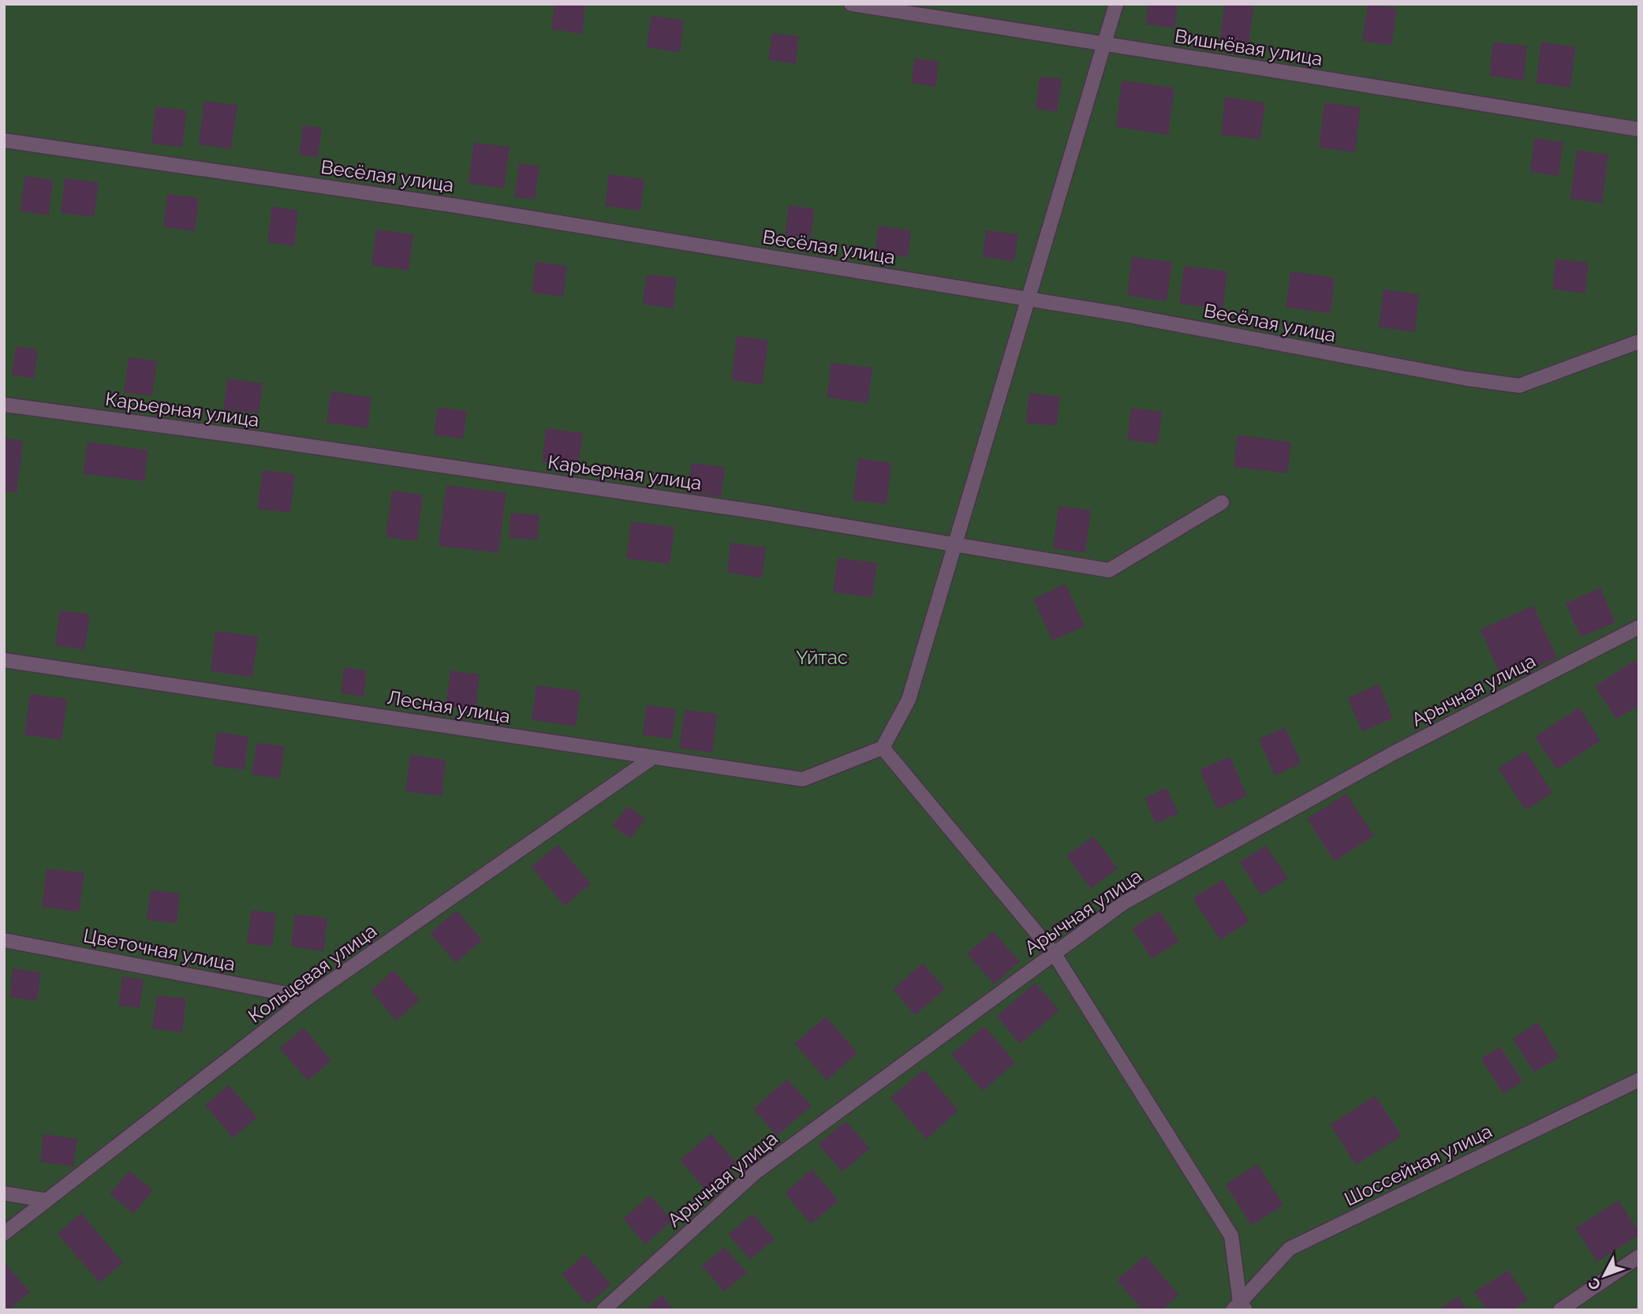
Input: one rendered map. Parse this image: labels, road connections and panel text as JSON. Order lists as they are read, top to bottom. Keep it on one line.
{"streets":{"street":["Вишнёвая улица","Весёлая улица","Карьерная улица","Арычная улица","Лесная улица","Цветочная улица","Кольцевая улица","Шоссейная улица"]},"crossings":[["Лесная улица","Кольцевая улица"],["Цветочная улица","Кольцевая улица"]],"parks":["Үйтас"],"north":"bottom left"}
